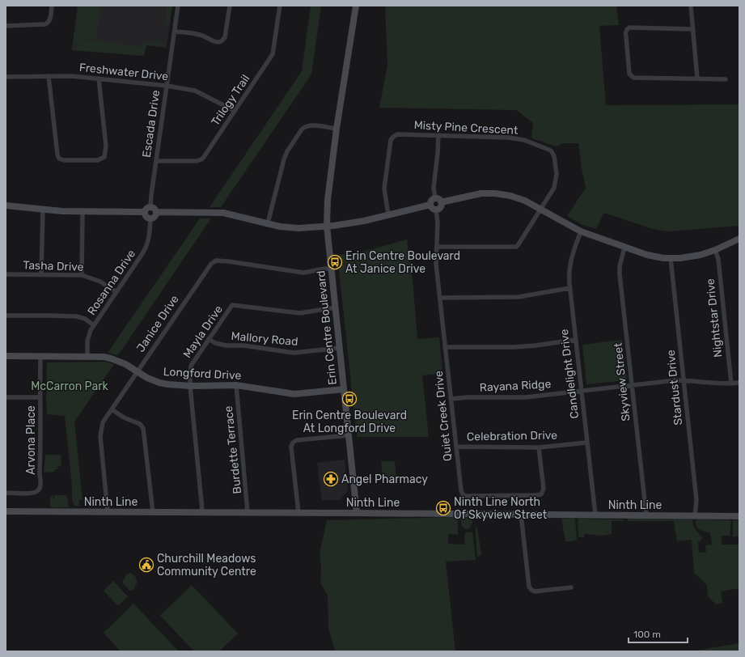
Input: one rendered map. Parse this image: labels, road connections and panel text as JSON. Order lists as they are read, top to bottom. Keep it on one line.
{"streets":{"street":["Freshwater Drive","Trilogy Trail","Escada Drive","Misty Pine Crescent","Tasha Drive","Rosanna Drive","Nightstar Drive","Janice Drive","Erin Centre Boulevard","Mayla Drive","Mallory Road","Longford Drive","Candlelight Drive","Skyview Street","Rayana Ridge","Stardust Drive","Quiet Creek Drive","Celebration Drive","Arvona Place","Burdette Terrace","Ninth Line"]},"crossings":[["Freshwater Drive","Trilogy Trail"],["Freshwater Drive","Escada Drive"],["Trilogy Trail","Escada Drive"],["Escada Drive","Rosanna Drive"],["Tasha Drive","Rosanna Drive"],["Rosanna Drive","Longford Drive"],["Nightstar Drive","Rayana Ridge"],["Janice Drive","Erin Centre Boulevard"],["Janice Drive","Longford Drive"],["Janice Drive","Ninth Line"],["Erin Centre Boulevard","Mayla Drive"],["Erin Centre Boulevard","Mallory Road"],["Erin Centre Boulevard","Longford Drive"],["Erin Centre Boulevard","Ninth Line"],["Mayla Drive","Mallory Road"],["Mayla Drive","Longford Drive"],["Mayla Drive","Ninth Line"],["Longford Drive","Arvona Place"],["Longford Drive","Burdette Terrace"],["Candlelight Drive","Rayana Ridge"],["Candlelight Drive","Celebration Drive"],["Candlelight Drive","Ninth Line"],["Skyview Street","Rayana Ridge"],["Skyview Street","Ninth Line"],["Rayana Ridge","Stardust Drive"],["Rayana Ridge","Quiet Creek Drive"],["Stardust Drive","Ninth Line"],["Quiet Creek Drive","Celebration Drive"],["Burdette Terrace","Ninth Line"]],"parks":["McCarron Park"],"places":{"bus stop":["Erin Centre Boulevard At Janice Drive","Erin Centre Boulevard At Longford Drive","Ninth Line North Of Skyview Street"],"pharmacy":["Angel Pharmacy"],"public building":["Churchill Meadows Community Centre"]},"scale_bar":"100 m"}
